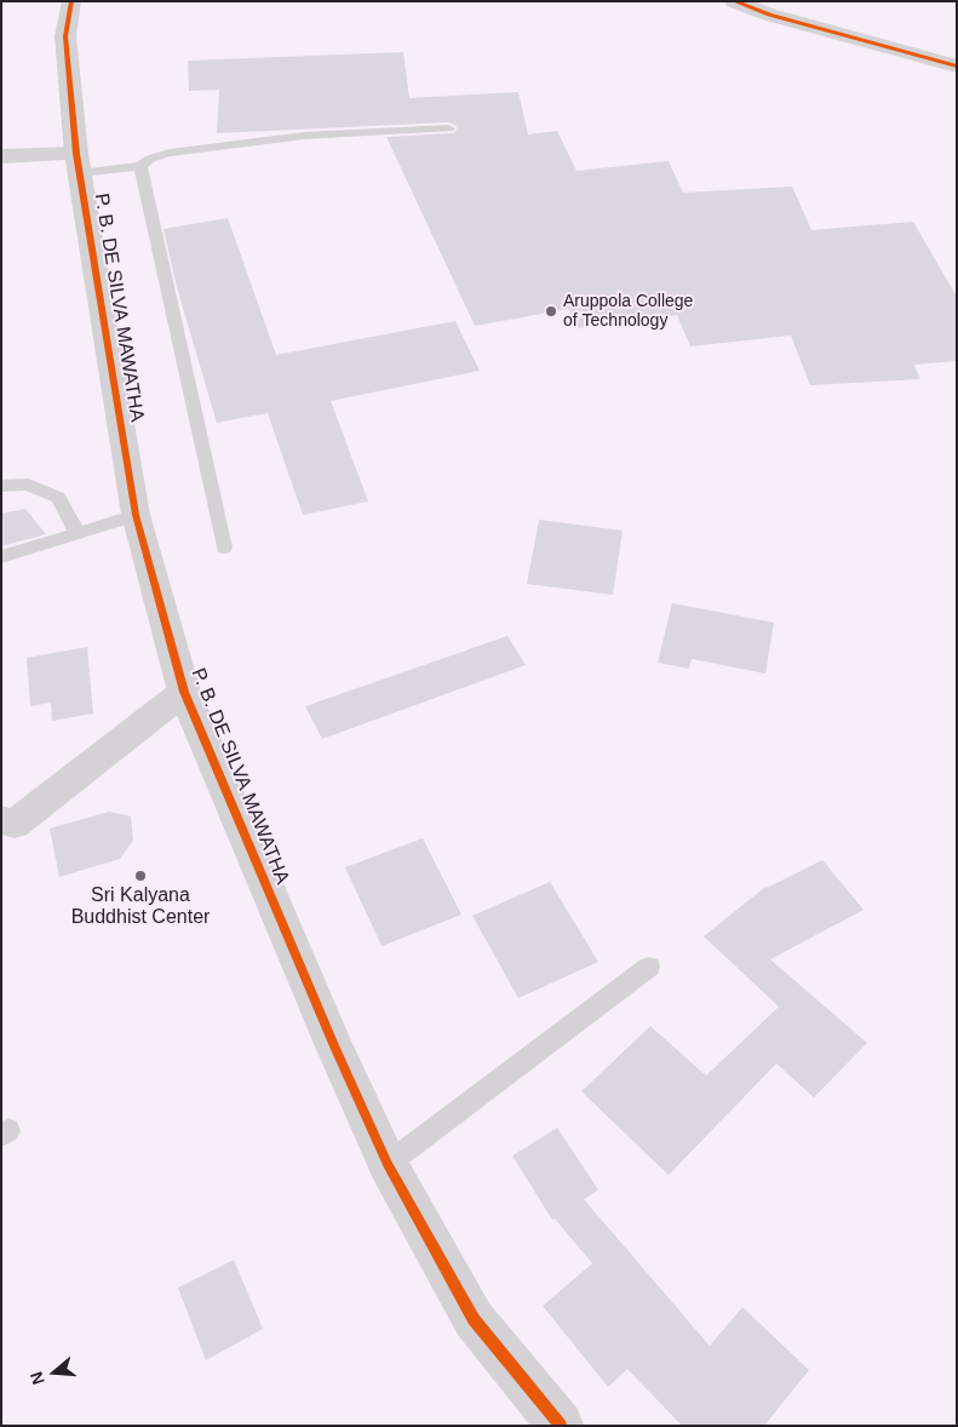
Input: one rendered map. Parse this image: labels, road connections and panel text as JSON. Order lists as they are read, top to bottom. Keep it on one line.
{"streets":{"street":["P. B. DE SILVA MAWATHA"]},"places":["Aruppola College of Technology","Sri Kalyana Buddhist Center"],"north":"left"}
